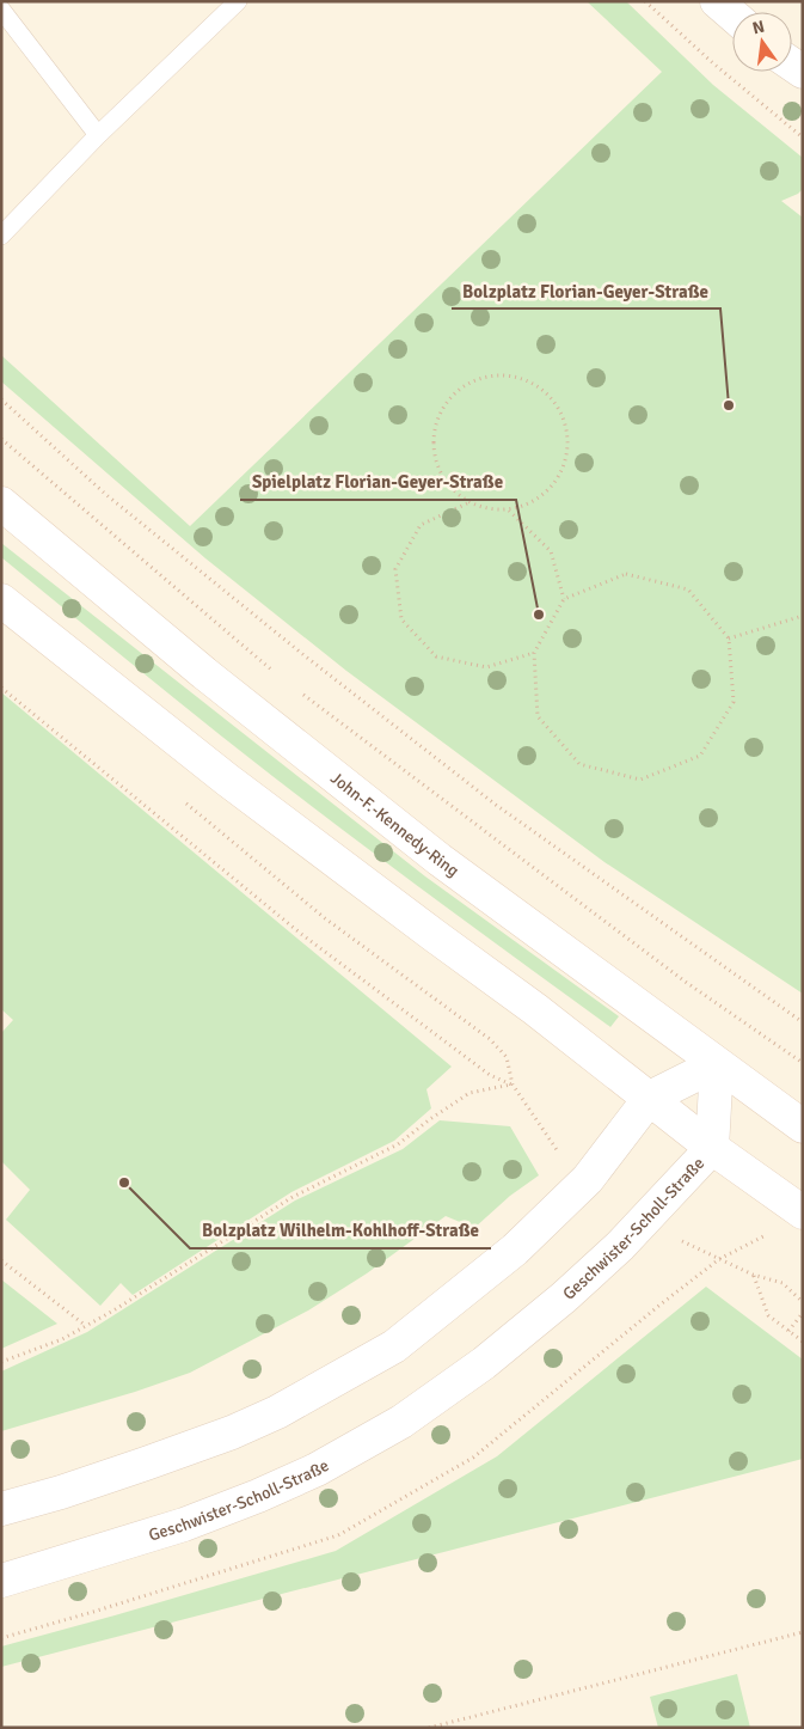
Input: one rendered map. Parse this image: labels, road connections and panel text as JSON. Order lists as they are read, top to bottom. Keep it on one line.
{"streets":{"main road":["John-F.-Kennedy-Ring","Geschwister-Scholl-Straße"]},"crossings":[["John-F.-Kennedy-Ring","Geschwister-Scholl-Straße"]],"places":["Bolzplatz Florian-Geyer-Straße","Spielplatz Florian-Geyer-Straße","Bolzplatz Wilhelm-Kohlhoff-Straße"],"north":"top"}
